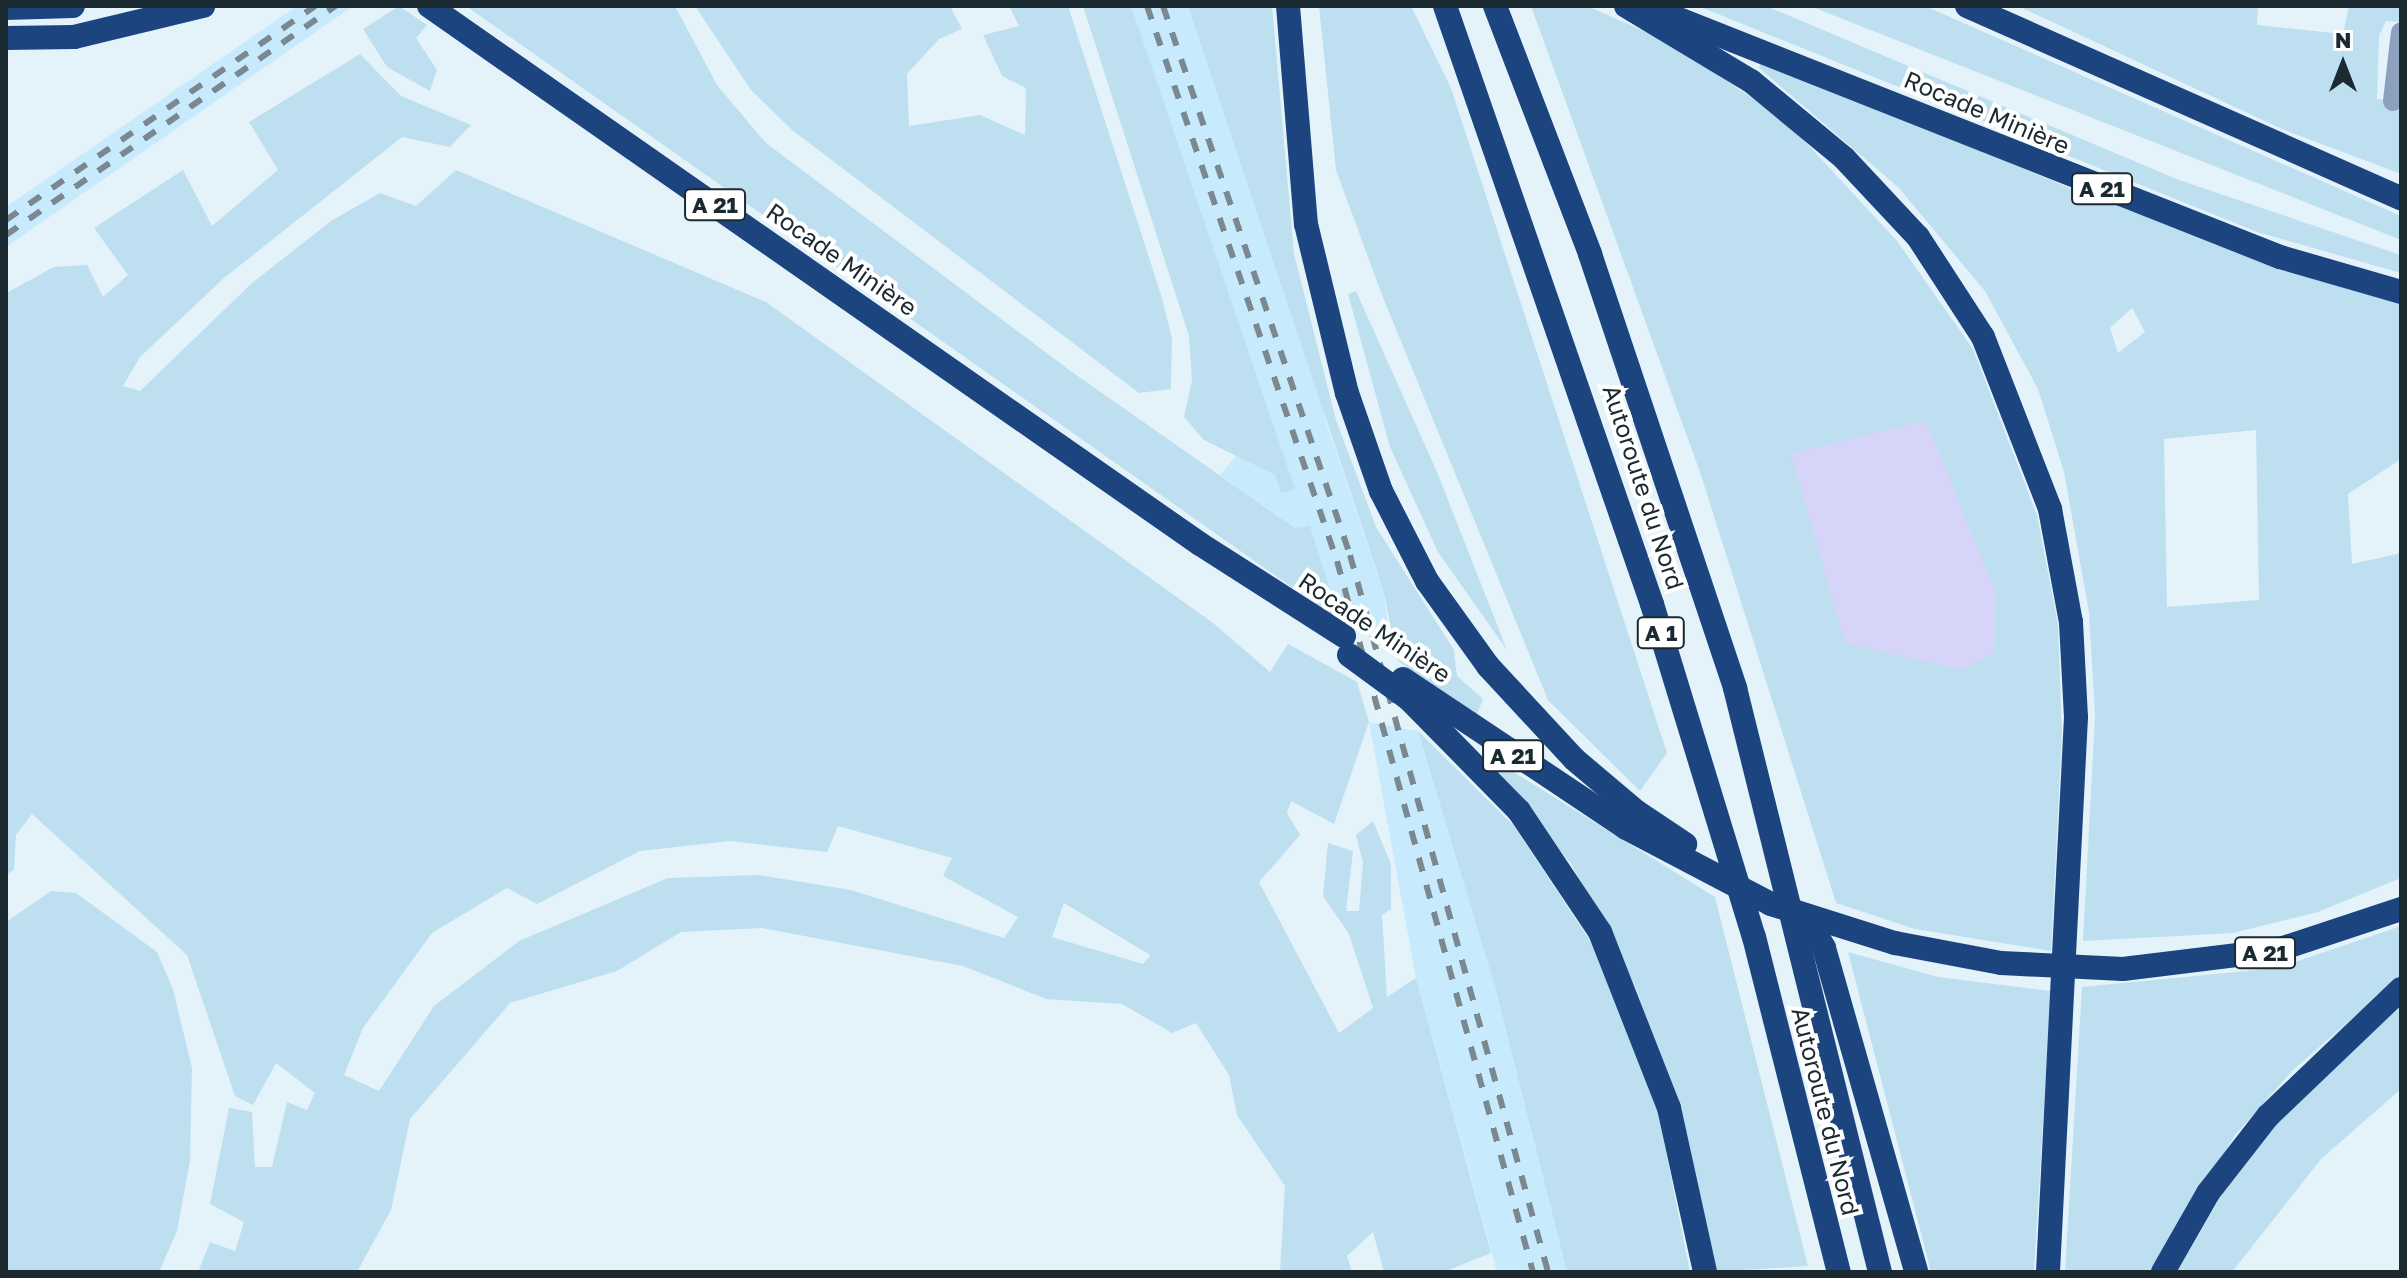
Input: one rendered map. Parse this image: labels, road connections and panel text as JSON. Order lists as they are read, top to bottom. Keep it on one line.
{"streets":{"highway":["Rocade Minière","A 21","Autoroute du Nord","A 1"]},"north":"top"}
